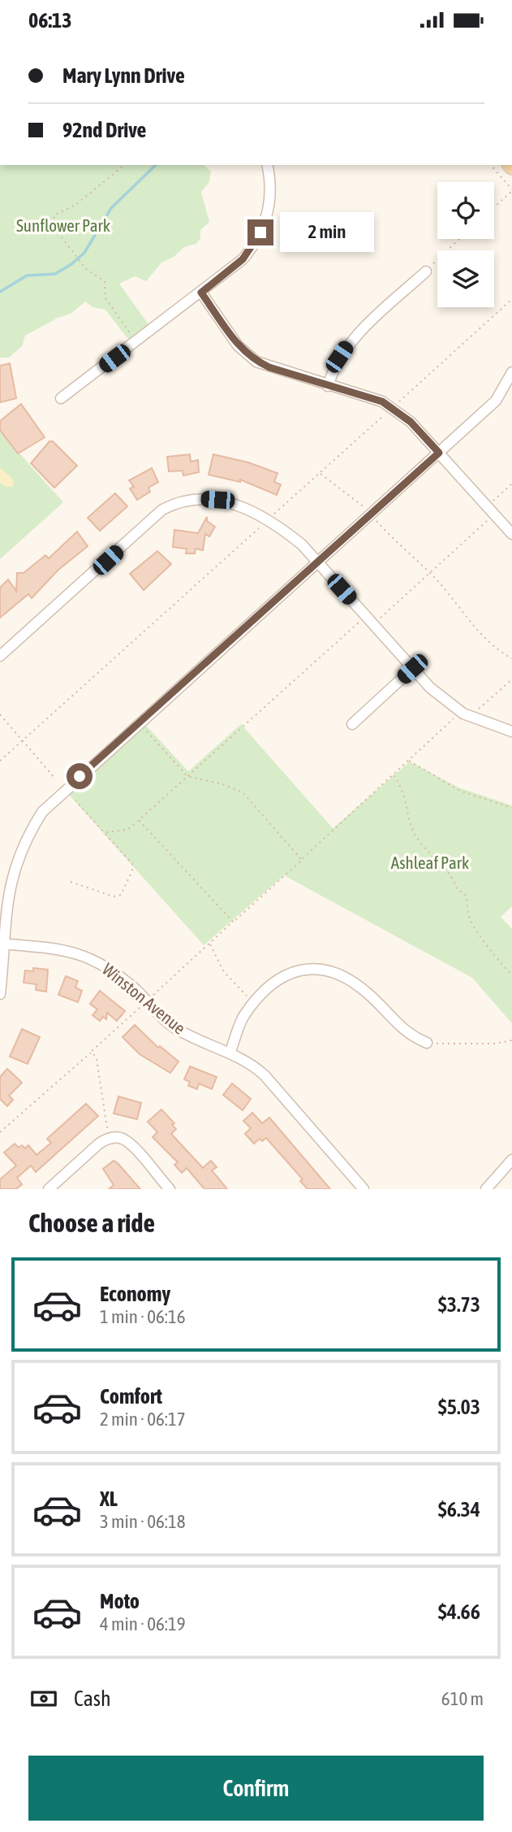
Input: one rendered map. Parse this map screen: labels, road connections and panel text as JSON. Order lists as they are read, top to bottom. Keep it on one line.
{"streets":{"street":["Winston Avenue"]},"parks":["Sunflower Park","Ashleaf Park"],"page":{"status":"06:13","banner":["Mary Lynn Drive","92nd Drive"],"bubble":"2 min","heading":"Choose a ride","list":[{"name":"Economy","note":"1 min · 06:16","value":"$3.73"},{"name":"Comfort","note":"2 min · 06:17","value":"$5.03"},{"name":"XL","note":"3 min · 06:18","value":"$6.34"},{"name":"Moto","note":"4 min · 06:19","value":"$4.66"}],"pay":["Cash","610 m"],"buttons":"Confirm"}}
